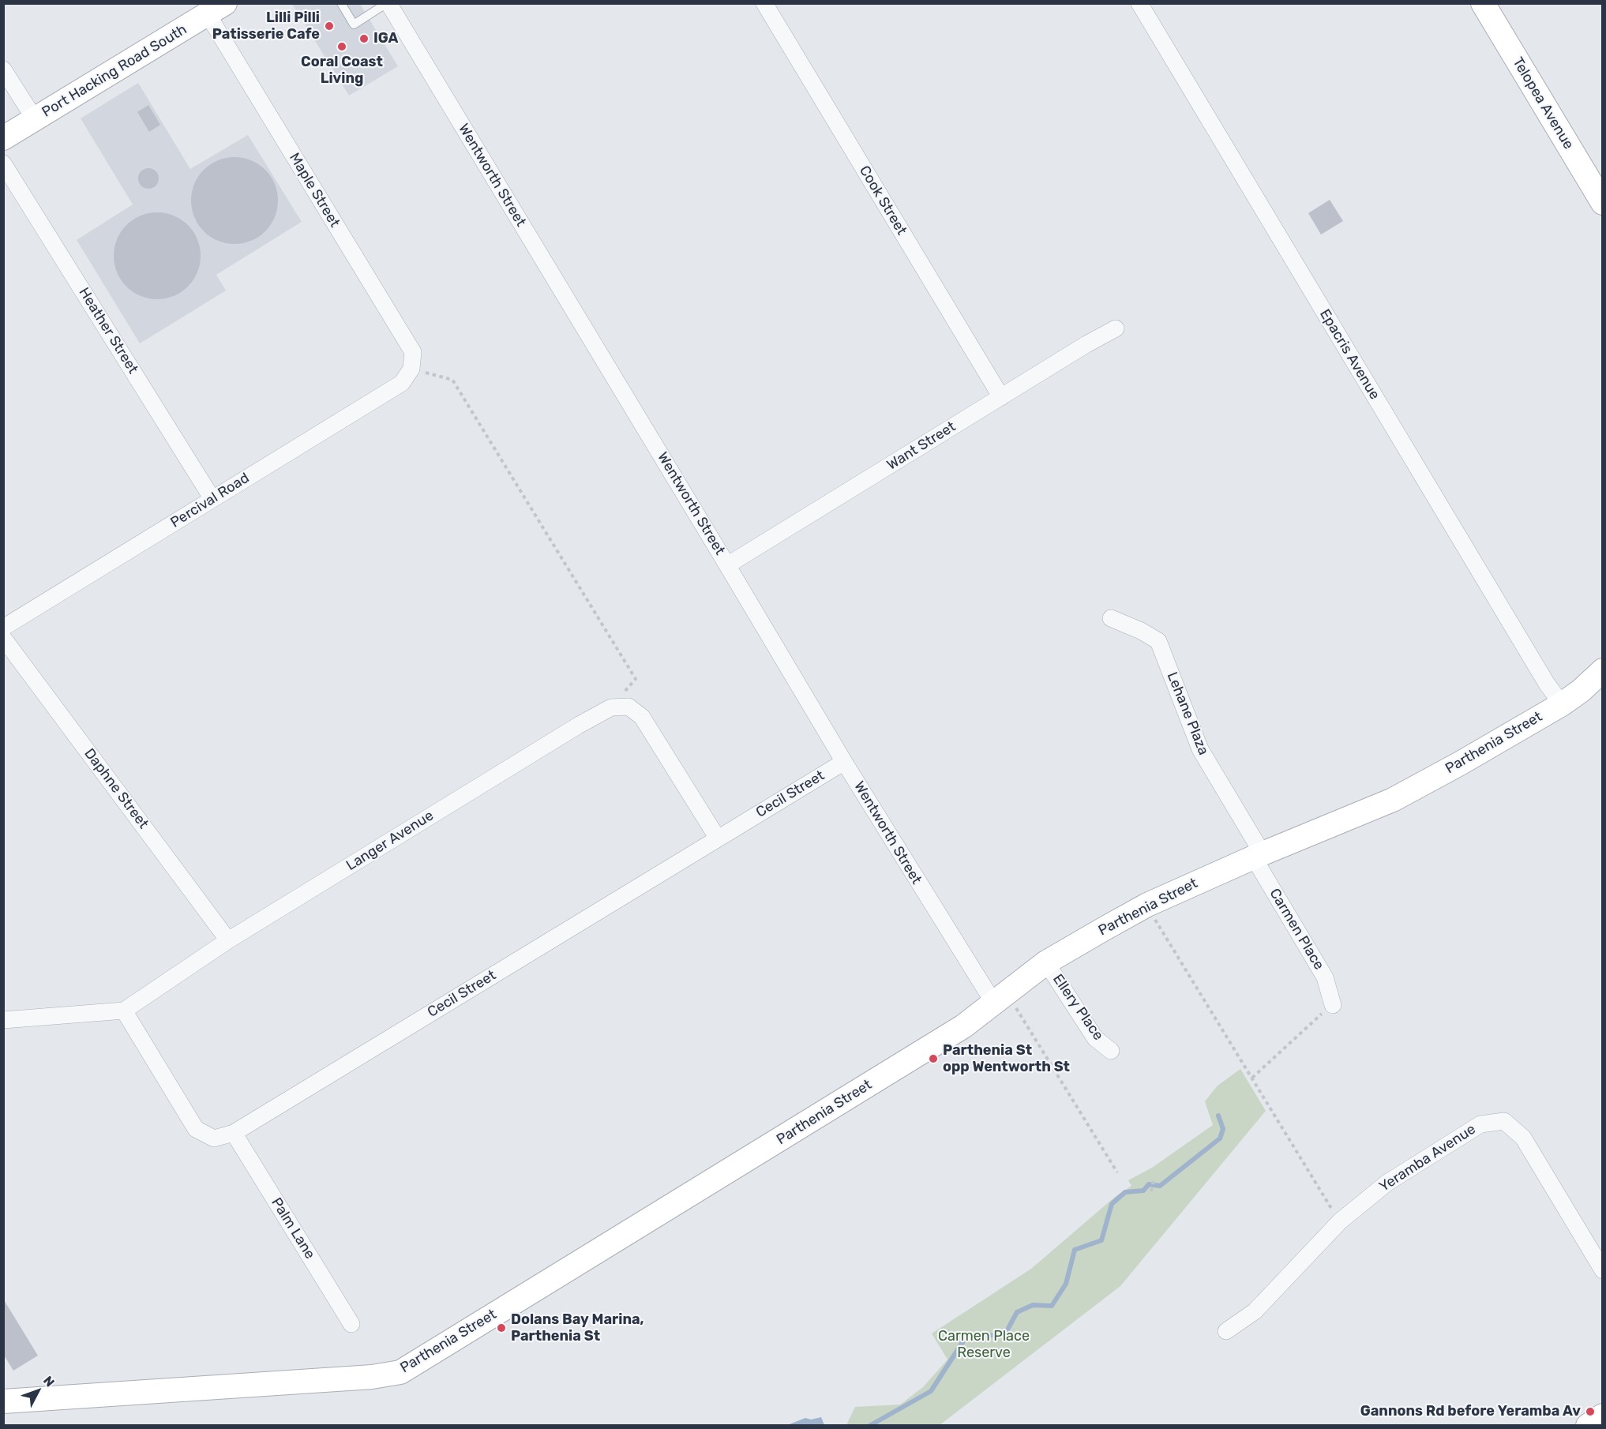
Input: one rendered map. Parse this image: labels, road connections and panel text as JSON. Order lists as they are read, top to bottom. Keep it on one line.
{"streets":{"street":["Port Hacking Road South","Telopea Avenue","Wentworth Street","Maple Street","Cook Street","Heather Street","Epacris Avenue","Want Street","Percival Road","Lehane Plaza","Parthenia Street","Daphne Street","Cecil Street","Langer Avenue","Carmen Place","Ellery Place","Yeramba Avenue","Palm Lane"]},"crossings":[["Port Hacking Road South","Maple Street"],["Wentworth Street","Want Street"],["Wentworth Street","Parthenia Street"],["Wentworth Street","Cecil Street"],["Maple Street","Percival Road"],["Cook Street","Want Street"],["Heather Street","Percival Road"],["Epacris Avenue","Parthenia Street"],["Lehane Plaza","Parthenia Street"],["Lehane Plaza","Carmen Place"],["Parthenia Street","Carmen Place"],["Parthenia Street","Ellery Place"],["Daphne Street","Langer Avenue"],["Cecil Street","Langer Avenue"],["Cecil Street","Palm Lane"]],"parks":["Carmen Place Reserve"],"places":["Lilli Pilli Patisserie Cafe","IGA","Coral Coast Living","Parthenia St opp Wentworth St","Dolans Bay Marina, Parthenia St","Gannons Rd before Yeramba Av"],"north":"top right"}
